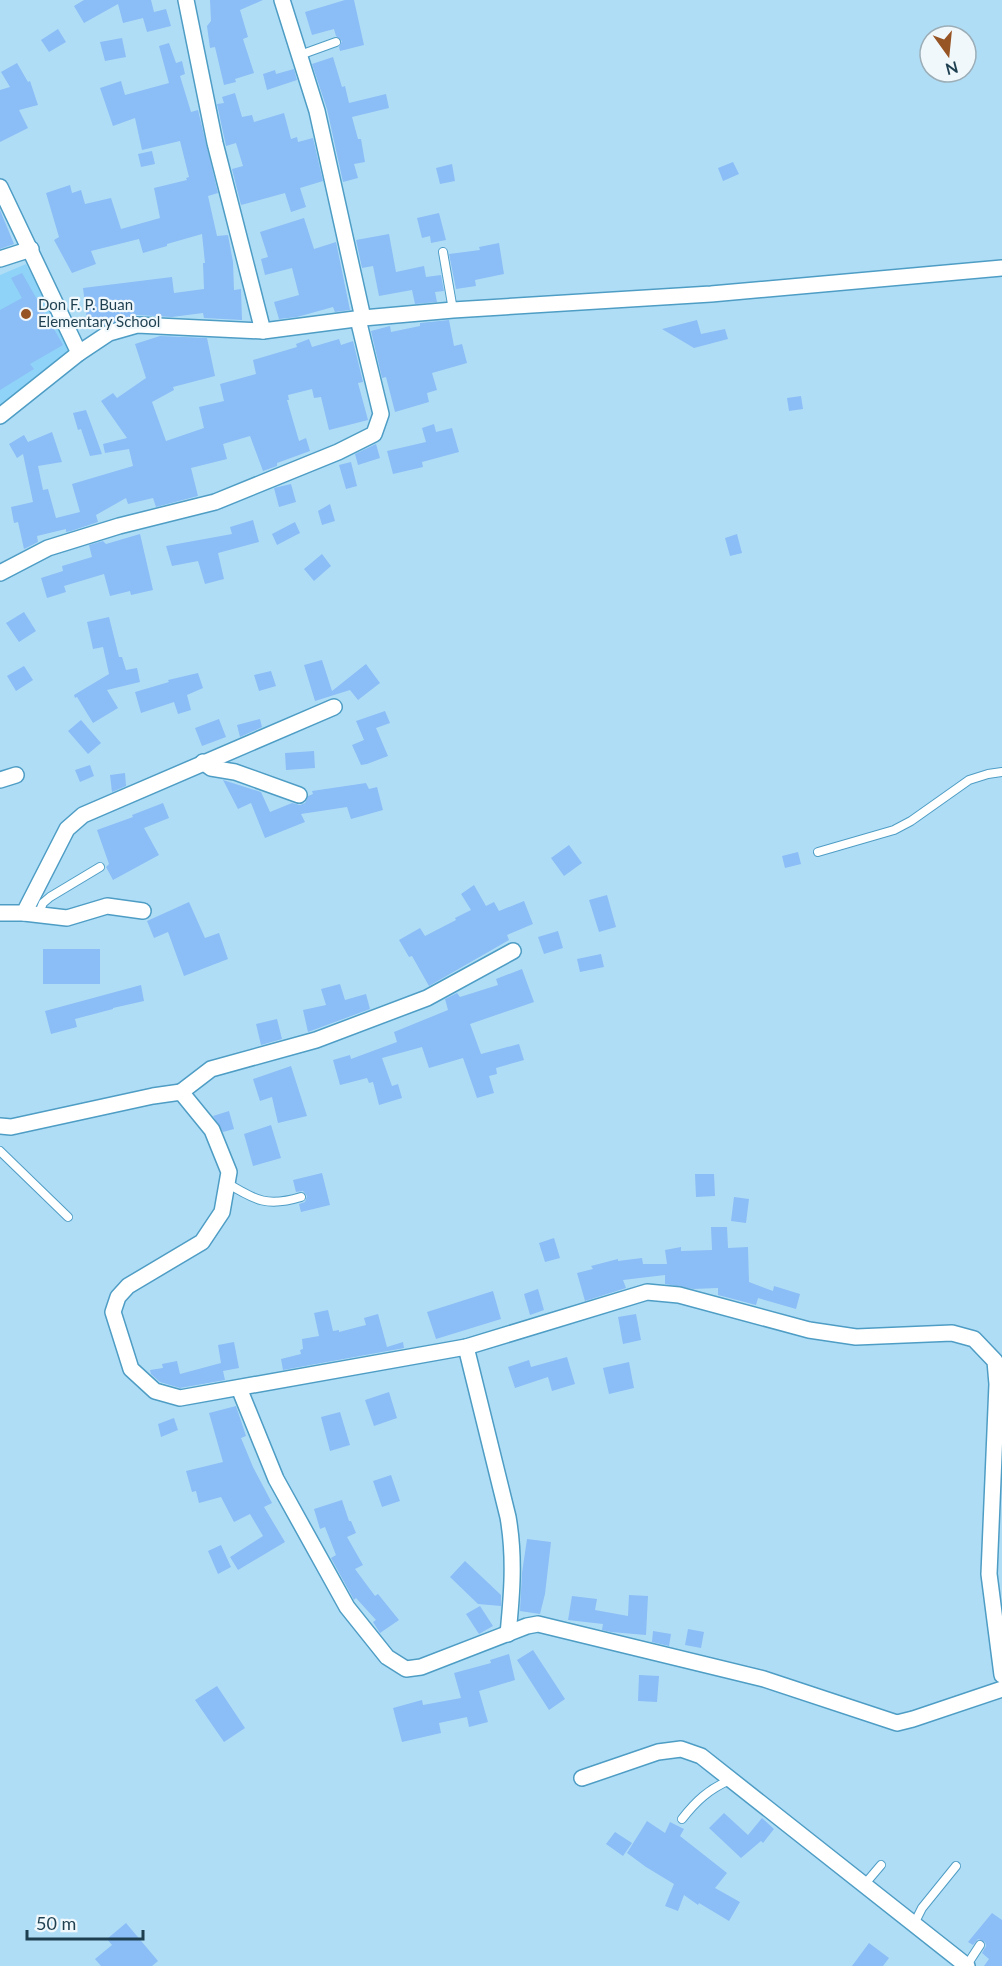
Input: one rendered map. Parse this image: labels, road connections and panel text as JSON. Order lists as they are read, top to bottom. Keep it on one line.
{"places":["Don F. P. Buan Elementary School"],"scale_bar":"50 m","north":"bottom"}
